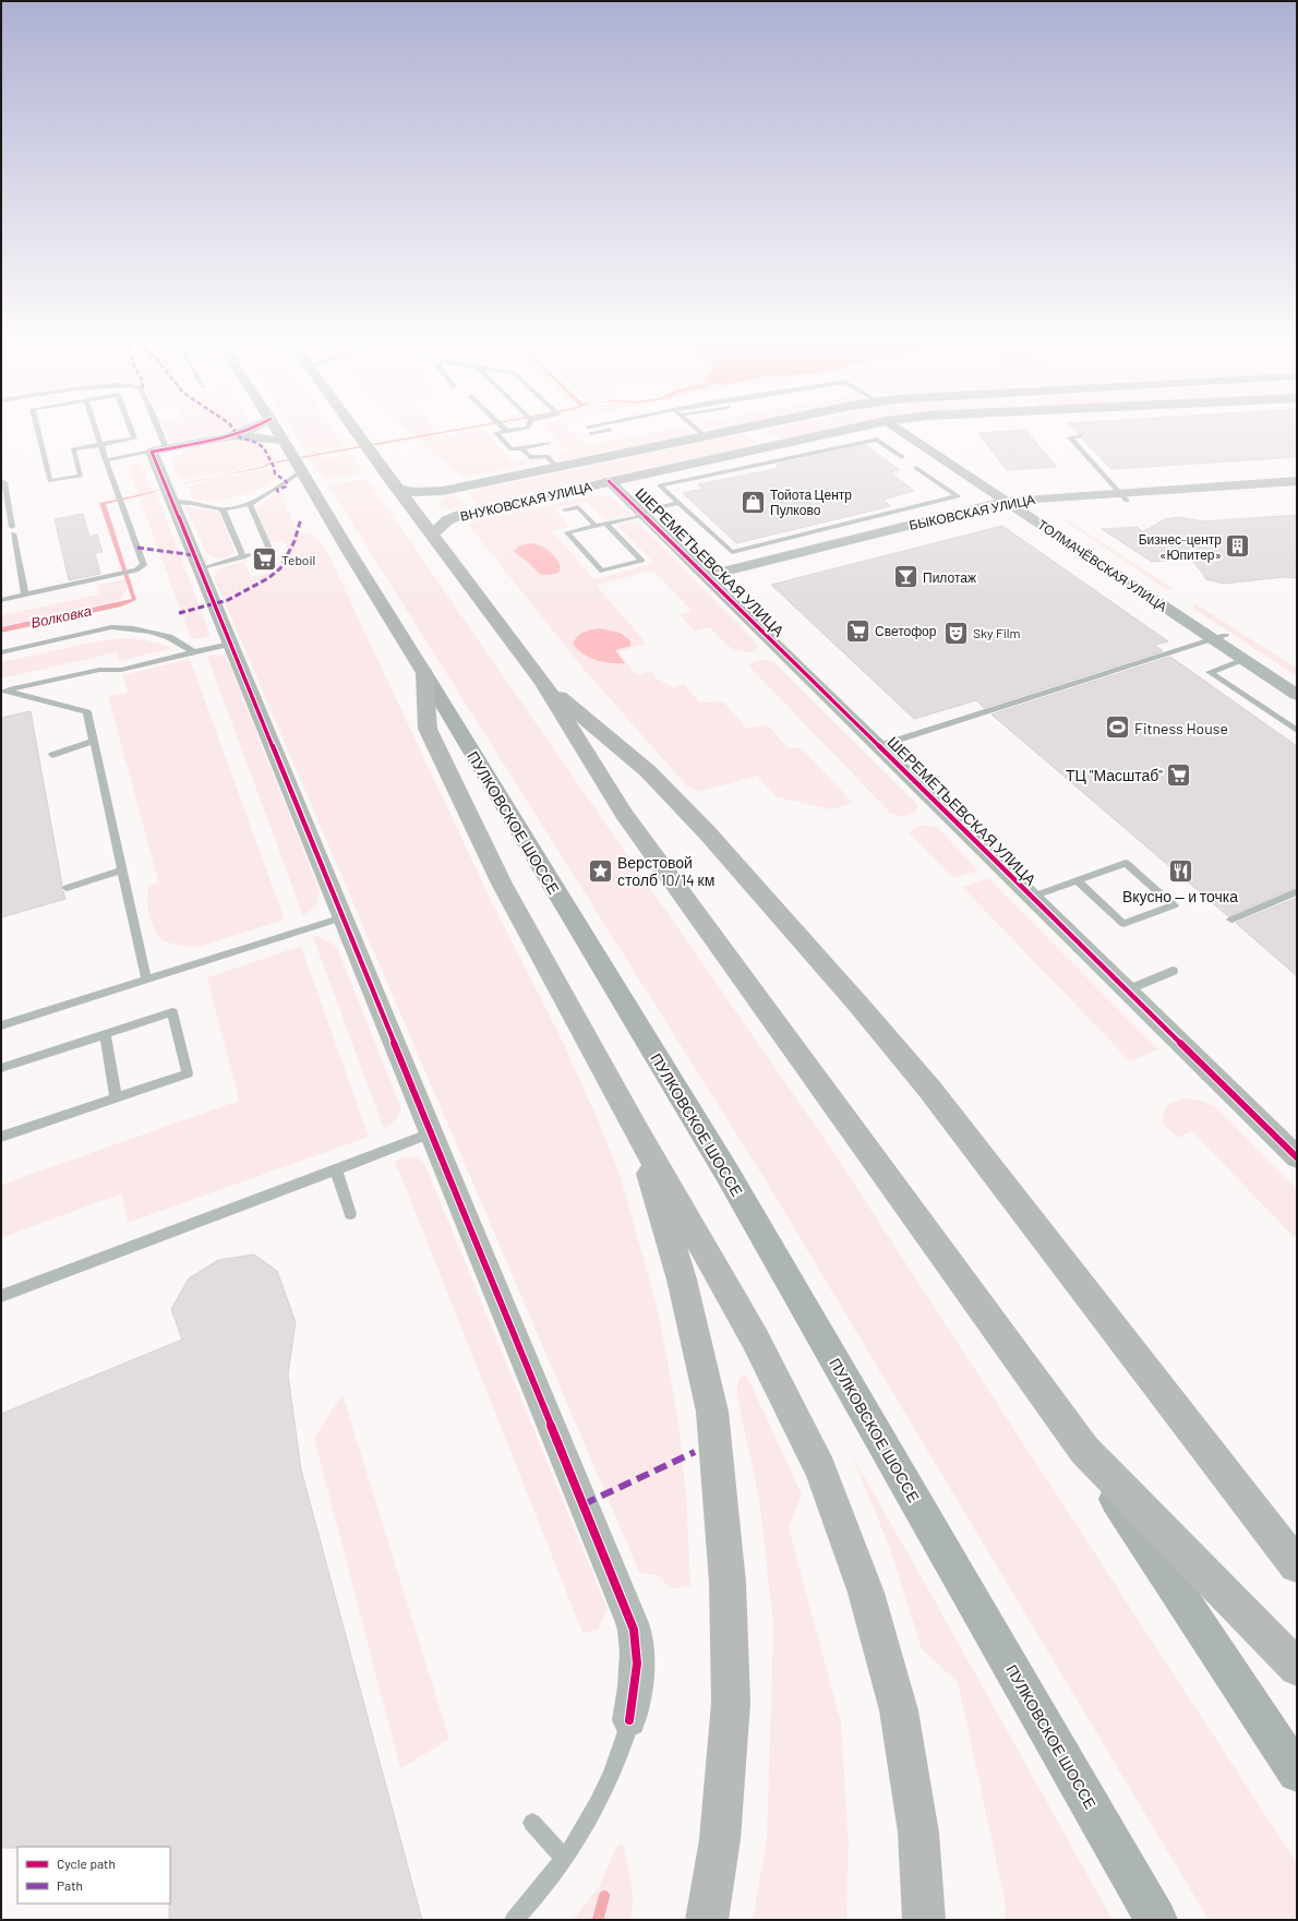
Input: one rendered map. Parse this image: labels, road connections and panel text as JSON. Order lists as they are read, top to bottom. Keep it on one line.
{"streets":{"highway":["ПУЛКОВСКОЕ ШОССЕ"],"street":["ВНУКОВСКАЯ УЛИЦА","БЫКОВСКАЯ УЛИЦА","ШЕРЕМЕТЬЕВСКАЯ УЛИЦА","ТОЛМАЧЁВСКАЯ УЛИЦА"]},"crossings":[["ВНУКОВСКАЯ УЛИЦА","ШЕРЕМЕТЬЕВСКАЯ УЛИЦА"],["БЫКОВСКАЯ УЛИЦА","ШЕРЕМЕТЬЕВСКАЯ УЛИЦА"],["БЫКОВСКАЯ УЛИЦА","ТОЛМАЧЁВСКАЯ УЛИЦА"]],"water":["Волковка"],"places":{"shop":["Тойота Центр Пулково"],"building":["Бизнес-центр «Юпитер»"],"supermarket":["Teboil","Светофор","ТЦ \"Масштаб\""],"bar":["Пилотаж"],"theatre":["Sky Film"],"sports":["Fitness House"],"place":["Верстовой столб 10/14 км"],"restaurant":["Вкусно — и точка"]},"legend":["Cycle path","Path"]}
